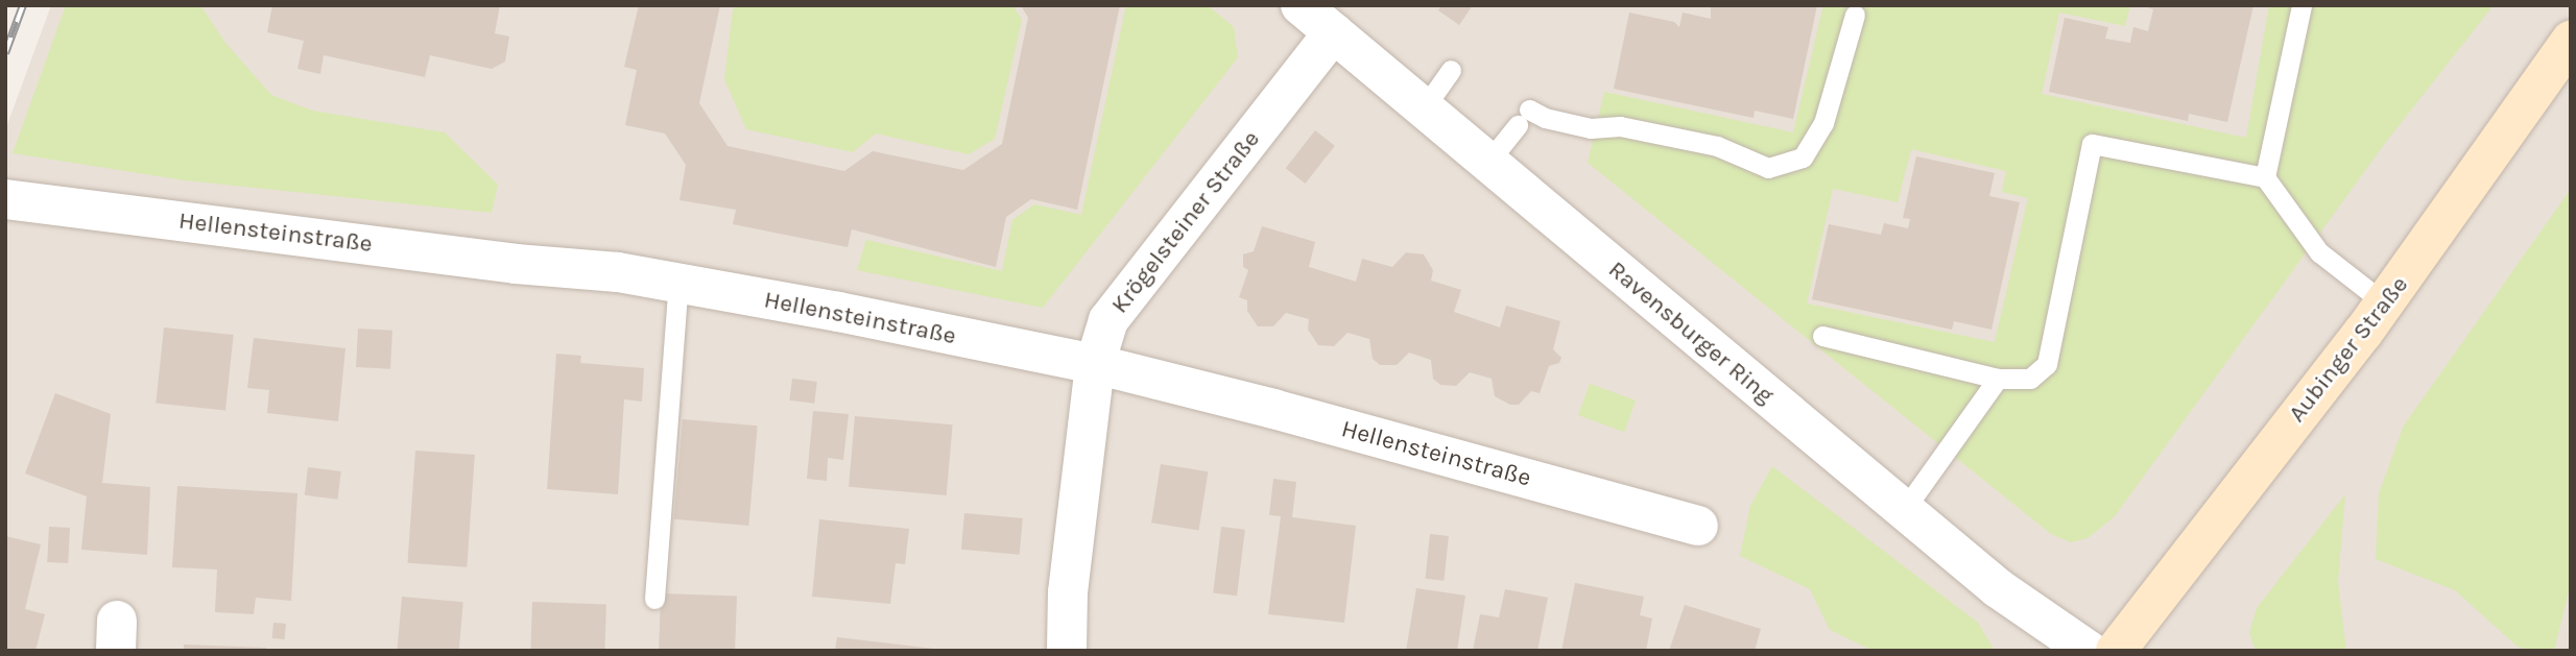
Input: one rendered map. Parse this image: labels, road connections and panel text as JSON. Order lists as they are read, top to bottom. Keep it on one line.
{"streets":{"main road":["Aubinger Straße"],"street":["Krögelsteiner Straße","Hellensteinstraße","Ravensburger Ring"]},"crossings":[["Krögelsteiner Straße","Hellensteinstraße"],["Krögelsteiner Straße","Ravensburger Ring"]]}
